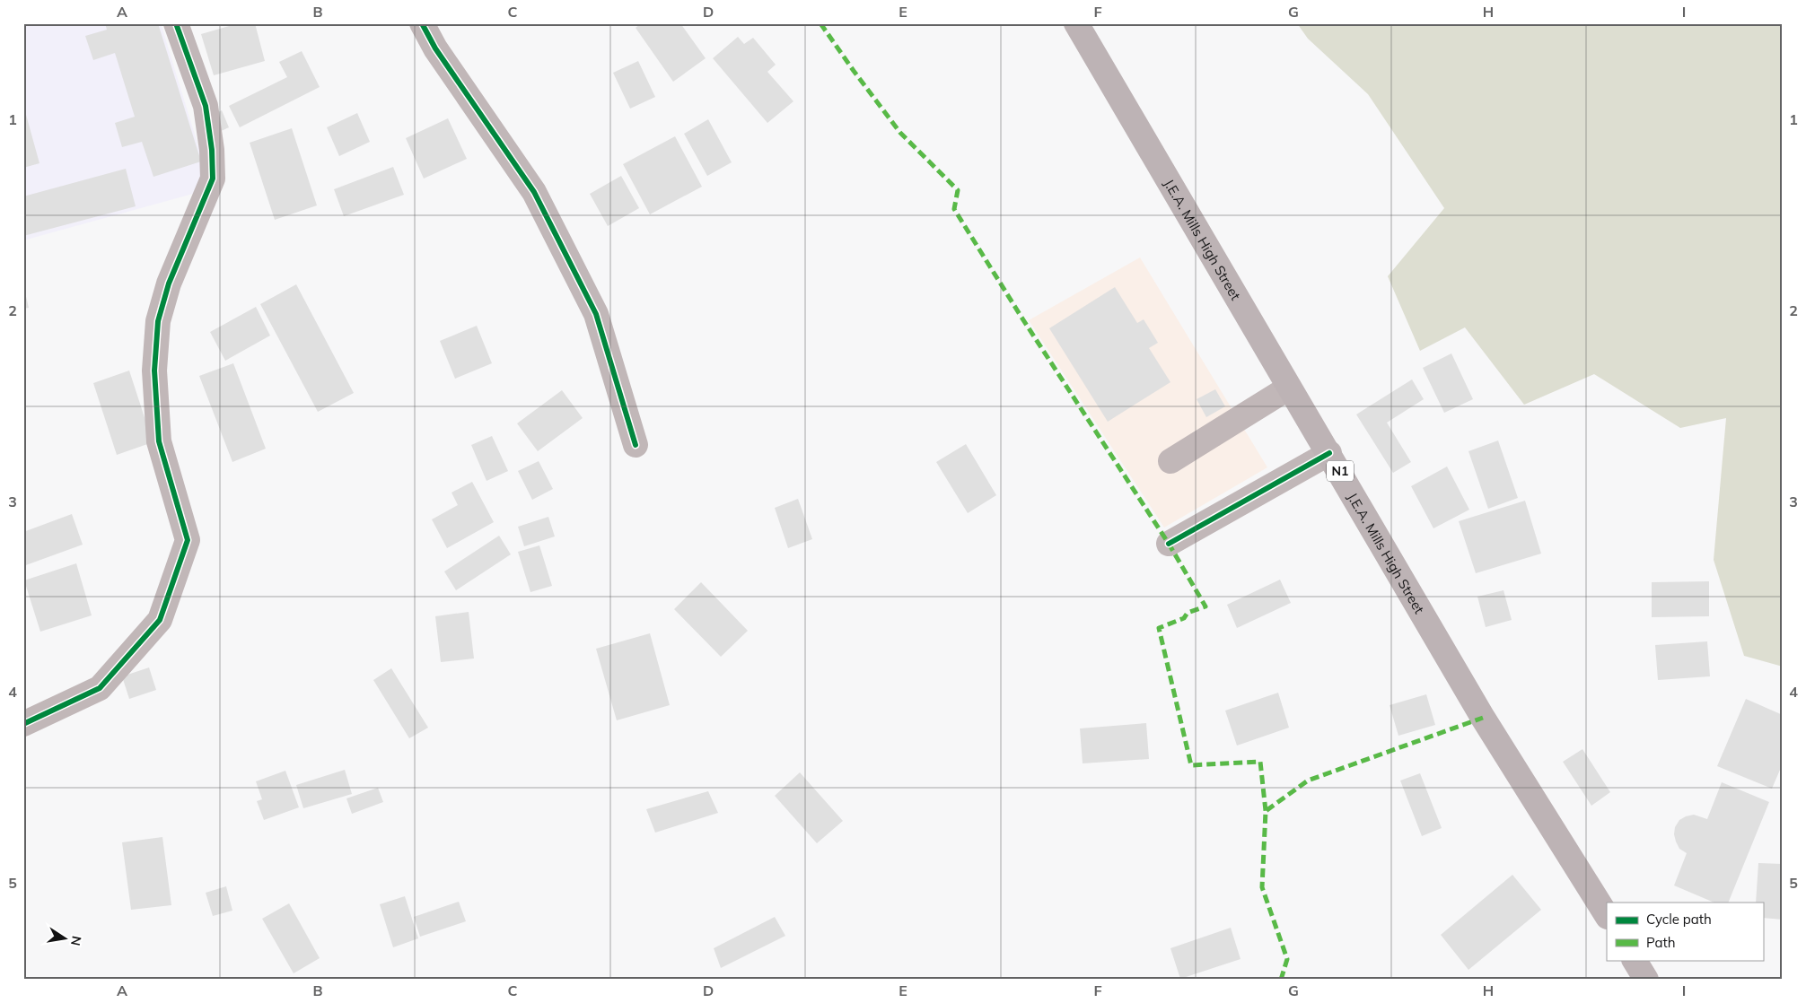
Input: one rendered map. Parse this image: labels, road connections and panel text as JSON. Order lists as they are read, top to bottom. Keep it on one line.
{"streets":{"highway":["J.E.A. Mills High Street","N1"]},"legend":["Cycle path","Path"],"north":"right","grid":{"columns":["A","B","C","D","E","F","G","H","I"],"rows":["1","2","3","4","5"]}}
